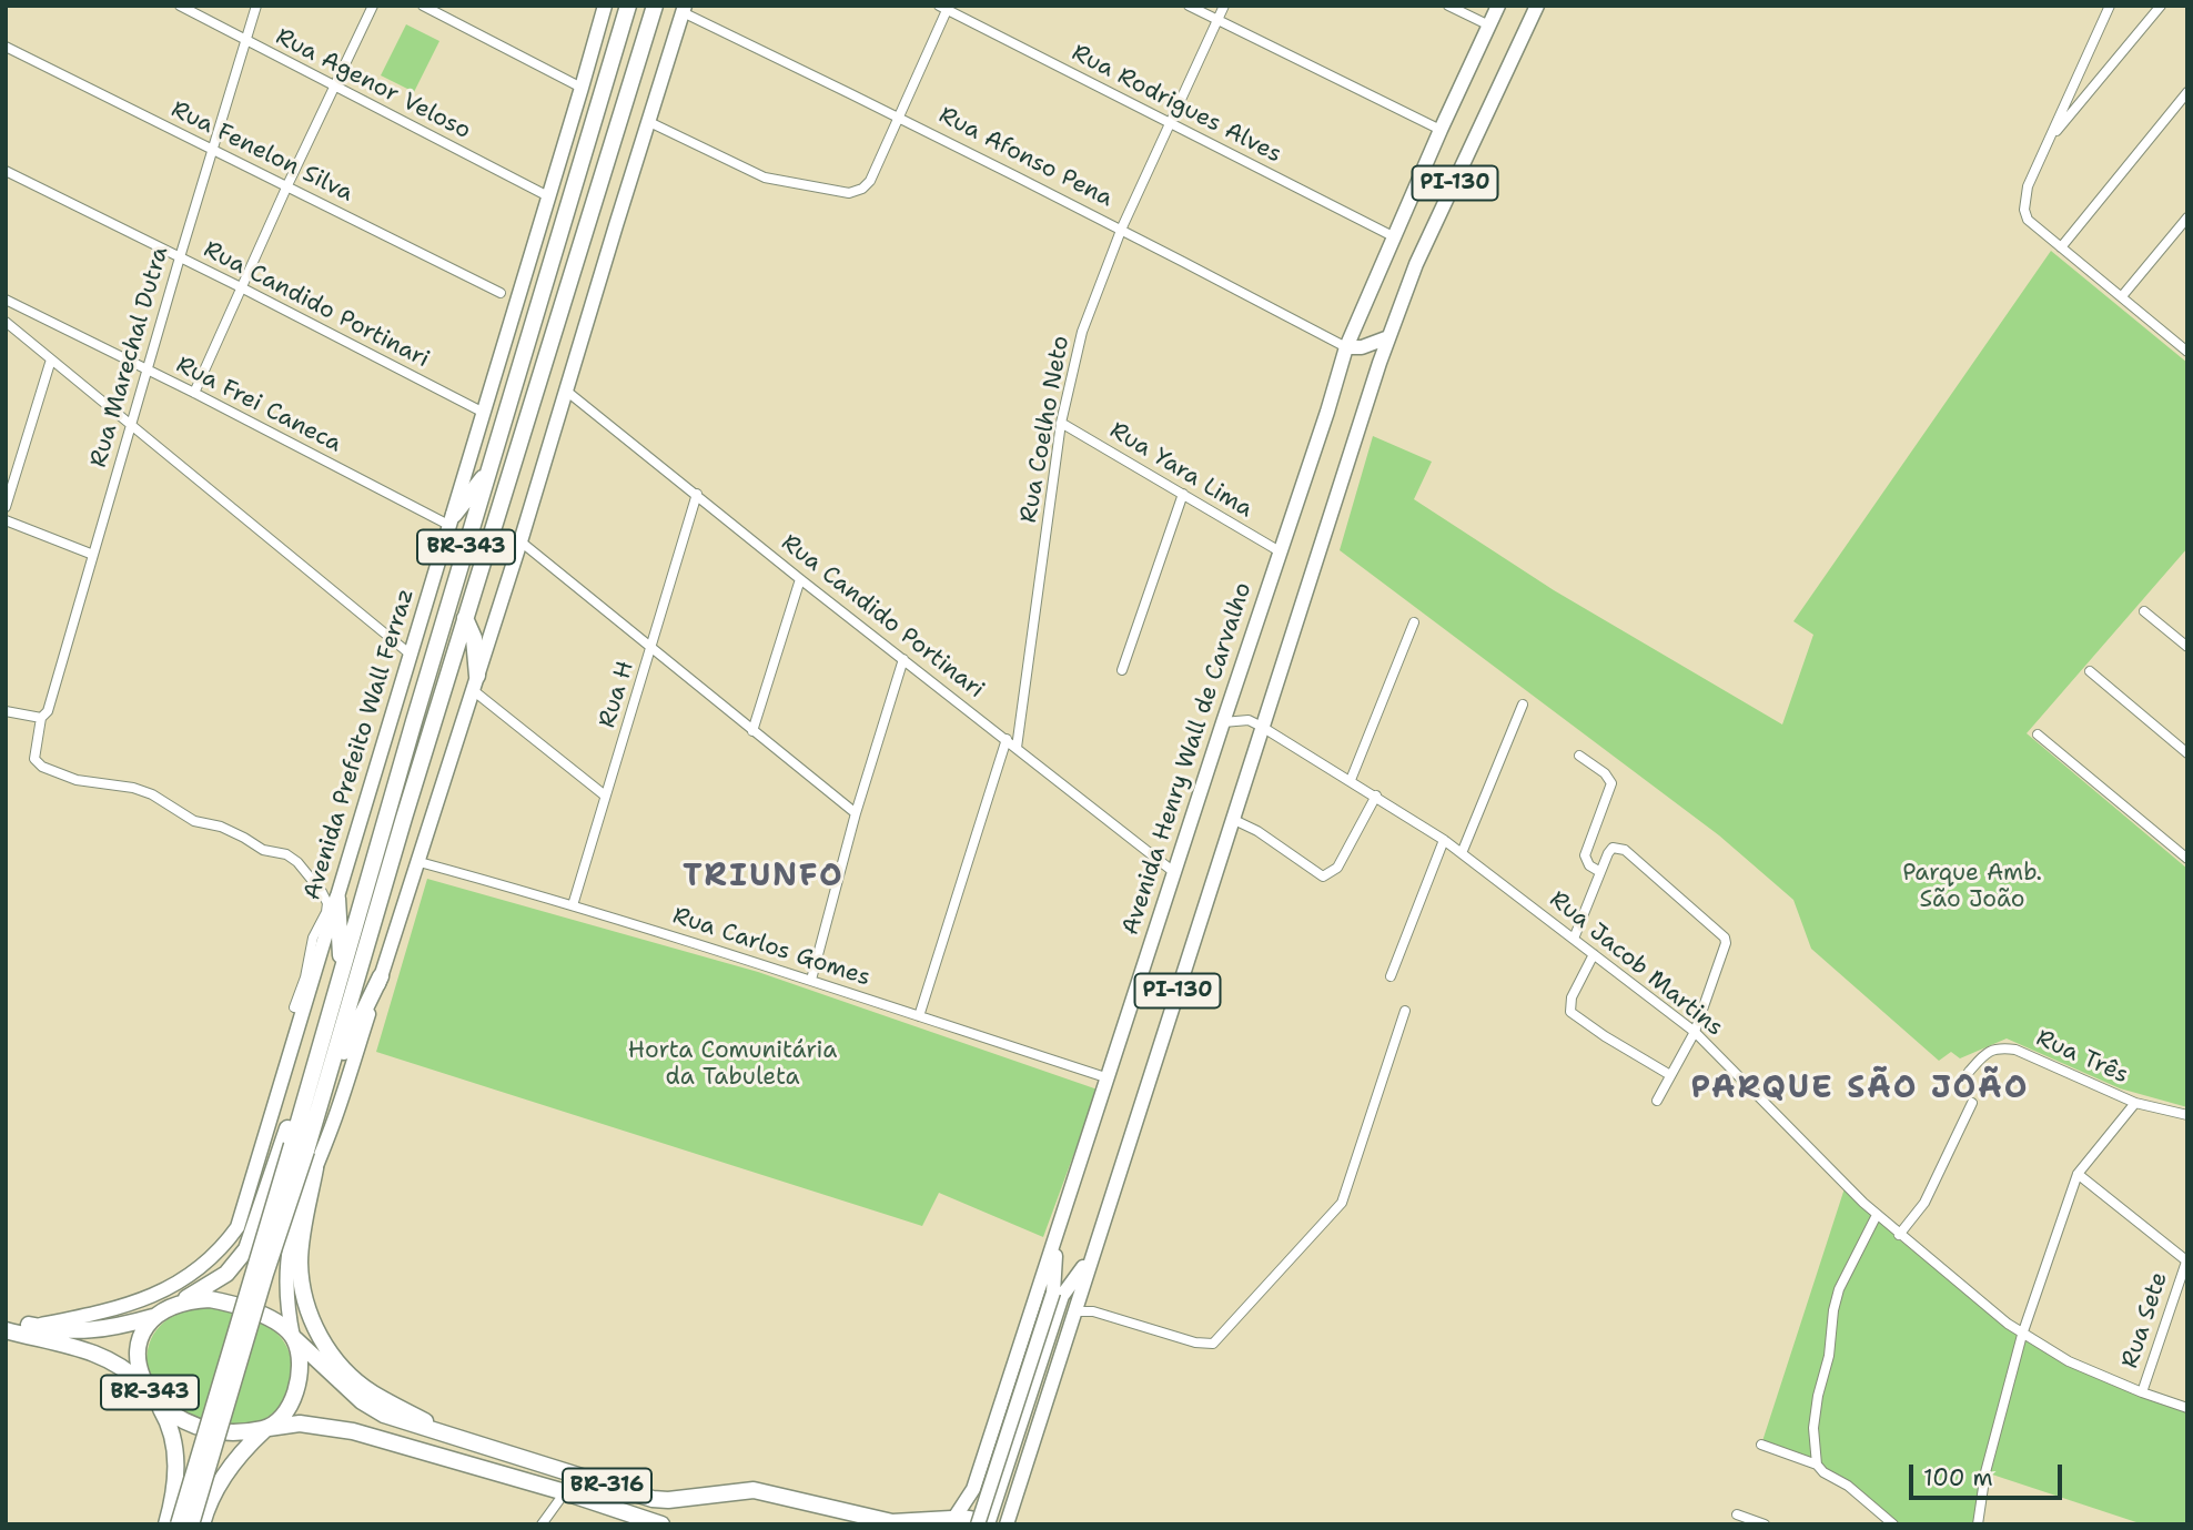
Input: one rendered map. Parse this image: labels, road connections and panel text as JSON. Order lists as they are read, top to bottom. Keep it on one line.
{"streets":{"highway":["BR-343","Avenida Prefeito Wall Ferraz","BR-316"],"main road":["PI-130","Avenida Henry Wall de Carvalho"],"street":["Rua Agenor Veloso","Rua Rodrigues Alves","Rua Fenelon Silva","Rua Afonso Pena","Rua Candido Portinari","Rua Marechal Dutra","Rua Frei Caneca","Rua Coelho Neto","Rua Yara Lima","Rua H","Rua Carlos Gomes","Rua Jacob Martins","Rua Três","Rua Sete"]},"crossings":[["Rua Agenor Veloso","Rua Marechal Dutra"],["Rua Agenor Veloso","Avenida Prefeito Wall Ferraz"],["Rua Rodrigues Alves","Rua Coelho Neto"],["Rua Rodrigues Alves","Avenida Henry Wall de Carvalho"],["Rua Fenelon Silva","Rua Marechal Dutra"],["Rua Afonso Pena","Rua Coelho Neto"],["Rua Afonso Pena","Avenida Henry Wall de Carvalho"],["PI-130","Rua Jacob Martins"],["Rua Candido Portinari","Rua Marechal Dutra"],["Rua Candido Portinari","Rua Coelho Neto"],["Rua Candido Portinari","Rua H"],["Rua Candido Portinari","Avenida Prefeito Wall Ferraz"],["Rua Candido Portinari","Avenida Henry Wall de Carvalho"],["Rua Marechal Dutra","Rua Frei Caneca"],["Rua Marechal Dutra","Avenida Prefeito Wall Ferraz"],["Rua Frei Caneca","Avenida Prefeito Wall Ferraz"],["Rua Coelho Neto","Rua Yara Lima"],["Rua Yara Lima","Avenida Henry Wall de Carvalho"],["BR-343","Avenida Prefeito Wall Ferraz"],["BR-343","BR-316"],["Rua H","Rua Carlos Gomes"],["Avenida Henry Wall de Carvalho","Rua Carlos Gomes"],["Avenida Henry Wall de Carvalho","Rua Jacob Martins"],["Avenida Henry Wall de Carvalho","BR-316"],["Rua Jacob Martins","Rua Sete"]],"districts":["TRIUNFO","PARQUE SÃO JOÃO"],"parks":["Parque Amb. São João","Horta Comunitária da Tabuleta"],"scale_bar":"100 m"}
